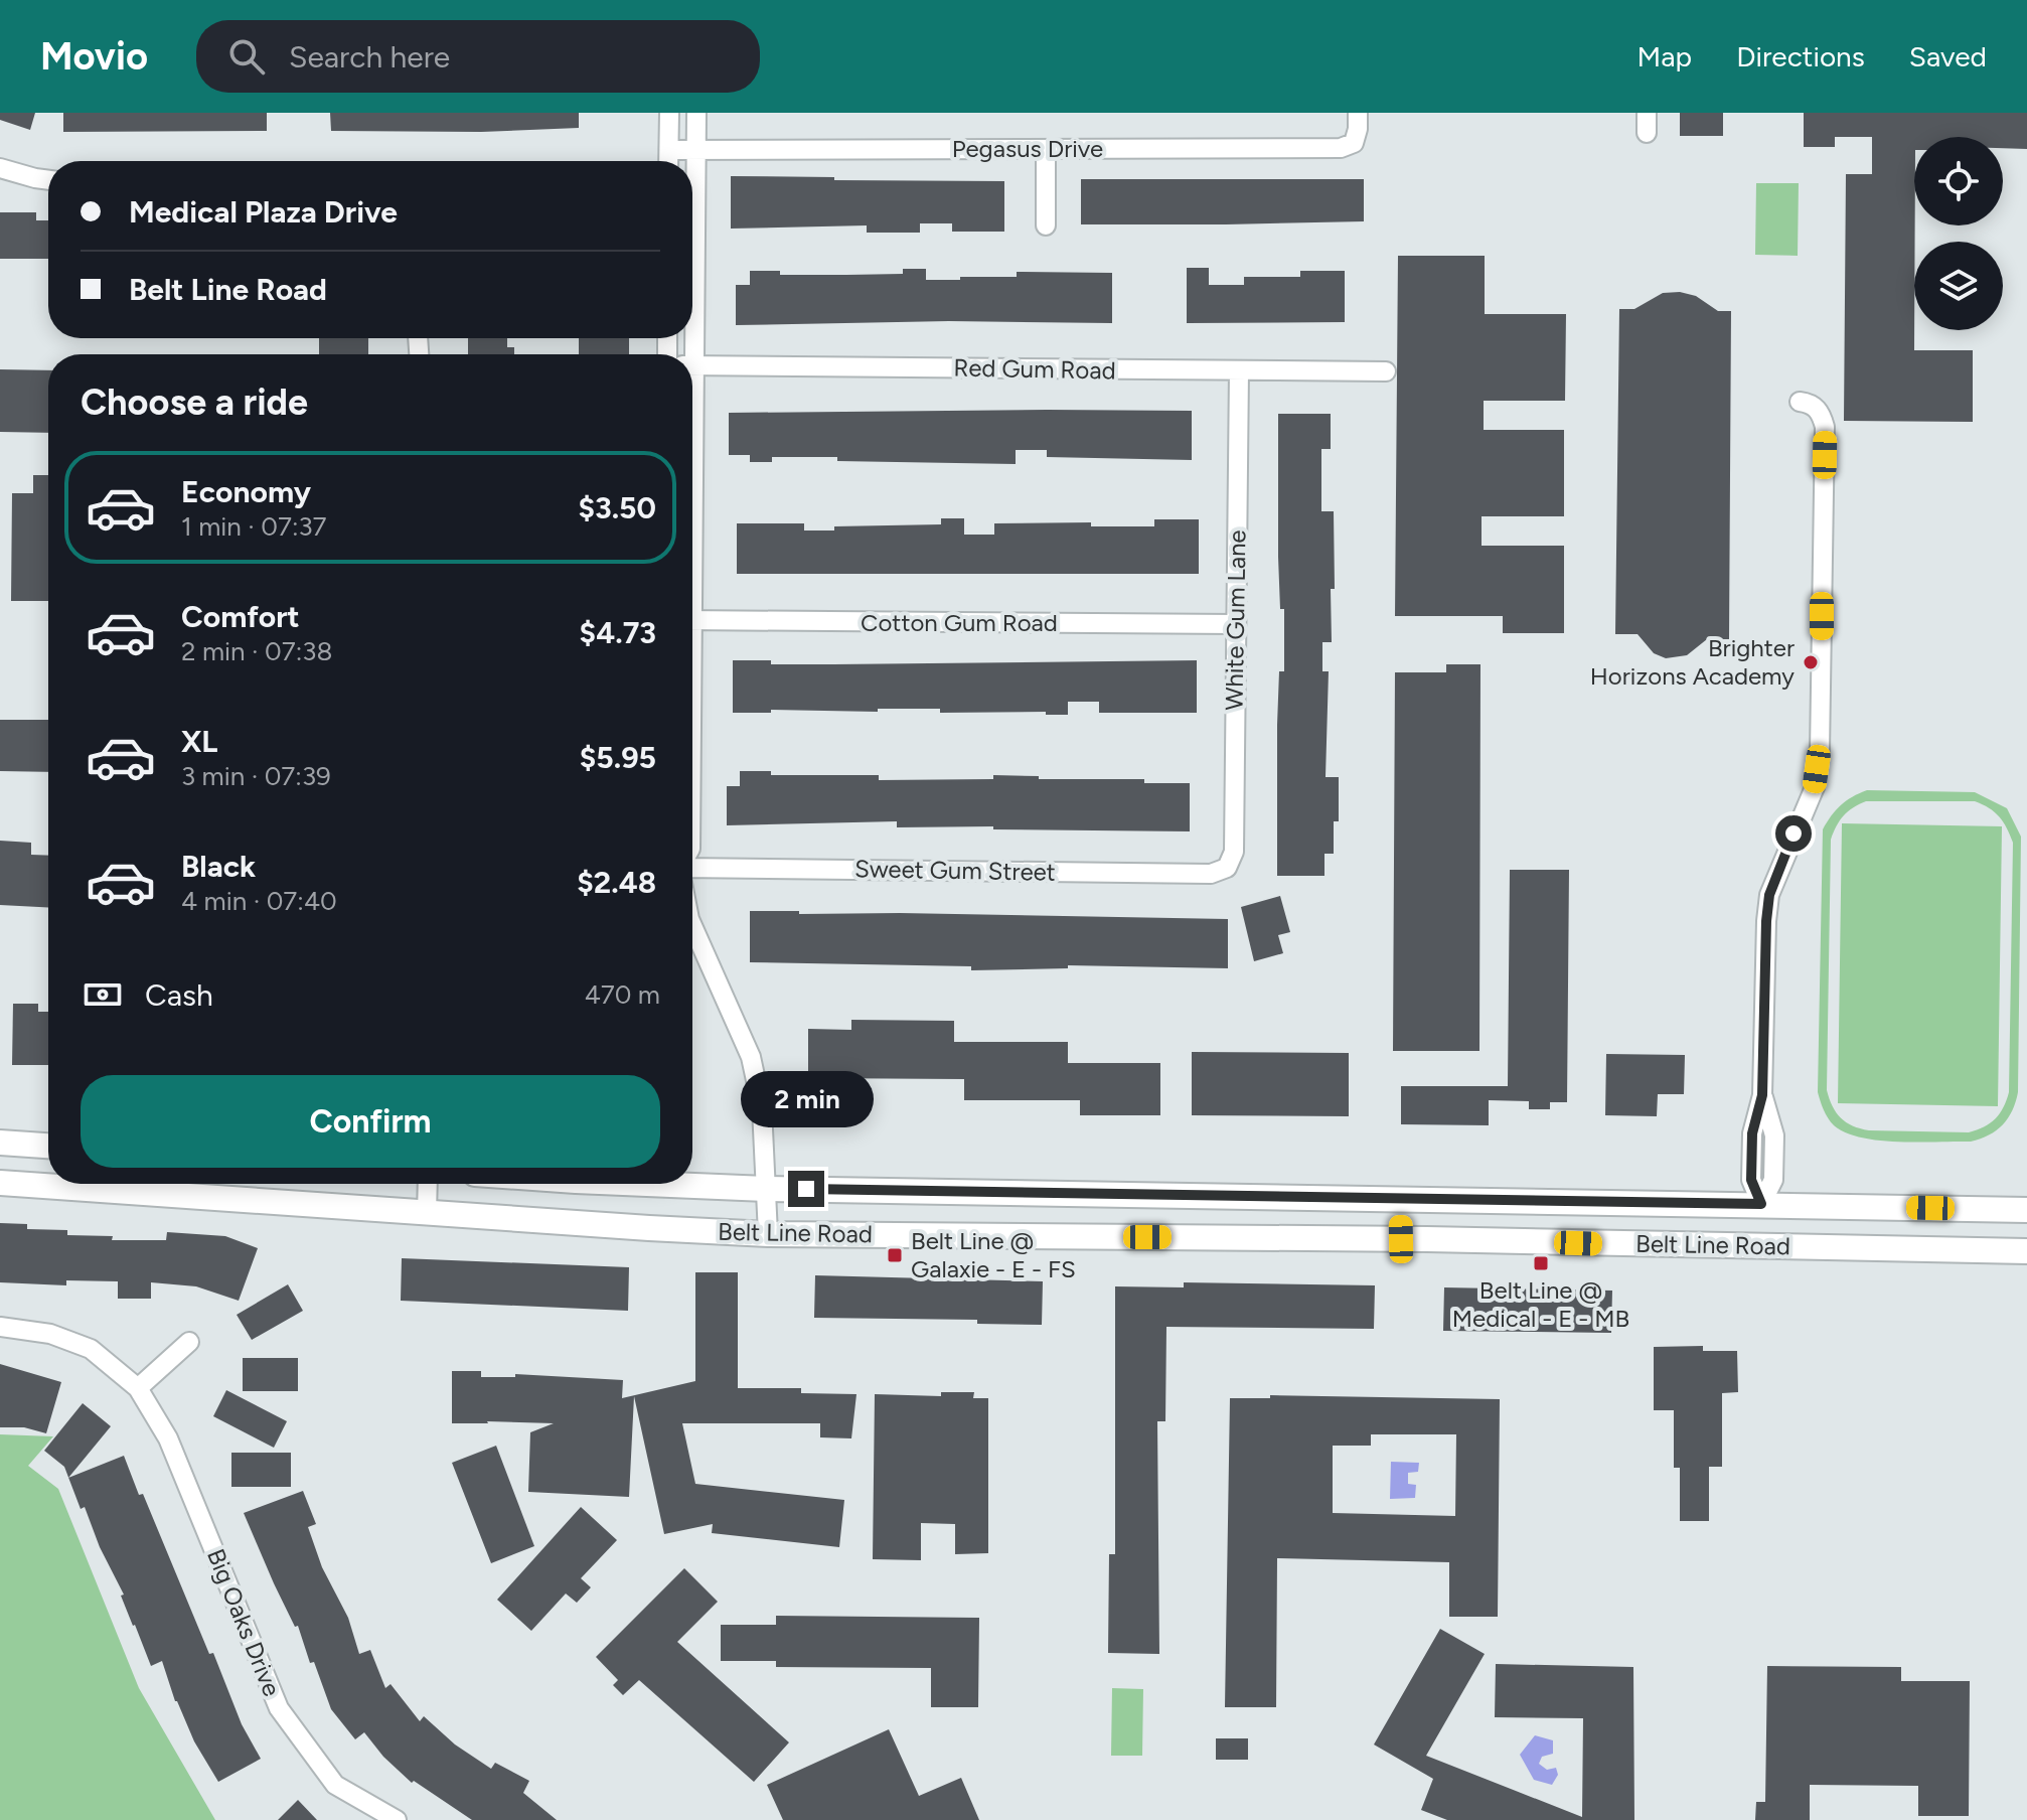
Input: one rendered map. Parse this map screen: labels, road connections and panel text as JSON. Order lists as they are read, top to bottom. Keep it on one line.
{"streets":{"main road":["Belt Line Road"],"street":["Pegasus Drive","Red Gum Road","White Gum Lane","Cotton Gum Road","Sweet Gum Street","Big Oaks Drive"]},"crossings":[["Red Gum Road","White Gum Lane"],["White Gum Lane","Cotton Gum Road"],["White Gum Lane","Sweet Gum Street"]],"places":{"other":["Brighter Horizons Academy"],"transit":["Belt Line @ Galaxie - E - FS","Belt Line @ Medical - E - MB"]},"page":{"header":"Movio","search":"Search here","nav":["Map","Directions","Saved"],"banner":["Medical Plaza Drive","Belt Line Road"],"heading":"Choose a ride","list":[{"name":"Economy","note":"1 min · 07:37","value":"$3.50"},{"name":"Comfort","note":"2 min · 07:38","value":"$4.73"},{"name":"XL","note":"3 min · 07:39","value":"$5.95"},{"name":"Black","note":"4 min · 07:40","value":"$2.48"}],"pay":["Cash","470 m"],"buttons":"Confirm","bubble":"2 min"}}
